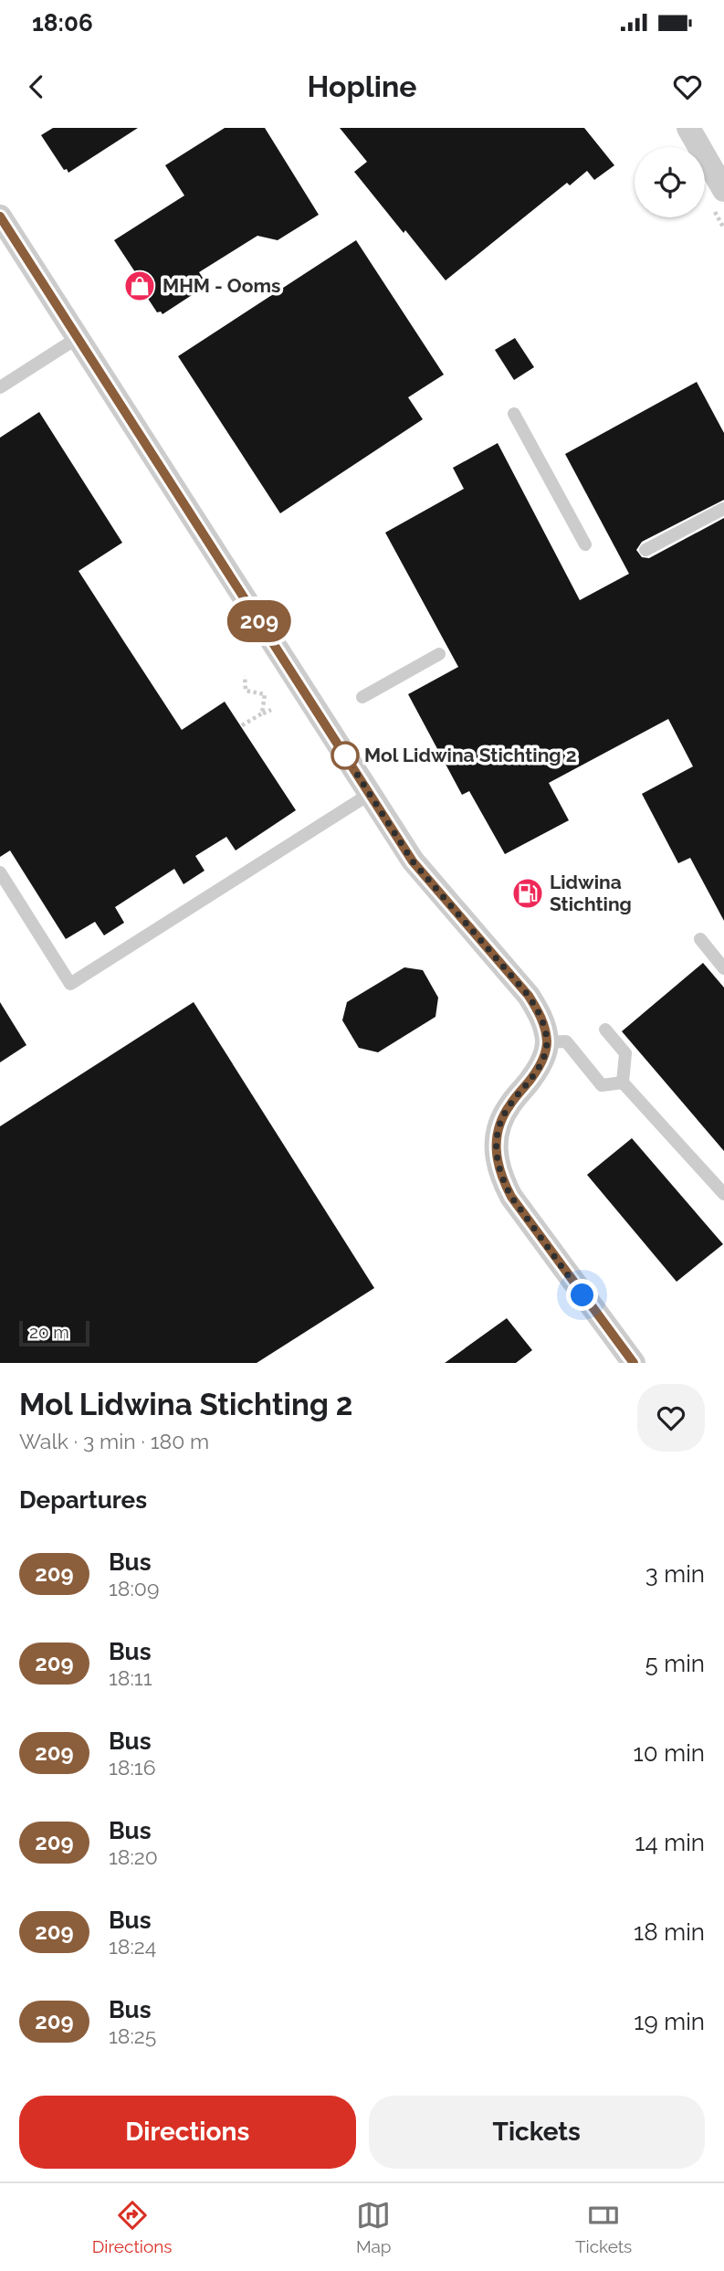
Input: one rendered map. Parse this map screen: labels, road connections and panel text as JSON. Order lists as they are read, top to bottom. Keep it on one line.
{"places":{"shop":["MHM - Ooms"],"other":["Mol Lidwina Stichting 2"],"fuel station":["Lidwina Stichting"]},"lines":["bus line 209"],"scale_bar":"20 m","page":{"status":"18:06","header":"Hopline","on_map":"209","scale":"20 m","heading":[["Mol Lidwina Stichting 2","Walk · 3 min · 180 m"],"Departures"],"list":[{"mark":"209","name":"Bus","note":"18:09","value":"3 min"},{"mark":"209","name":"Bus","note":"18:11","value":"5 min"},{"mark":"209","name":"Bus","note":"18:16","value":"10 min"},{"mark":"209","name":"Bus","note":"18:20","value":"14 min"},{"mark":"209","name":"Bus","note":"18:24","value":"18 min"},{"mark":"209","name":"Bus","note":"18:25","value":"19 min"}],"buttons":["Directions","Tickets"],"tabs":["Directions","Map","Tickets"]}}
